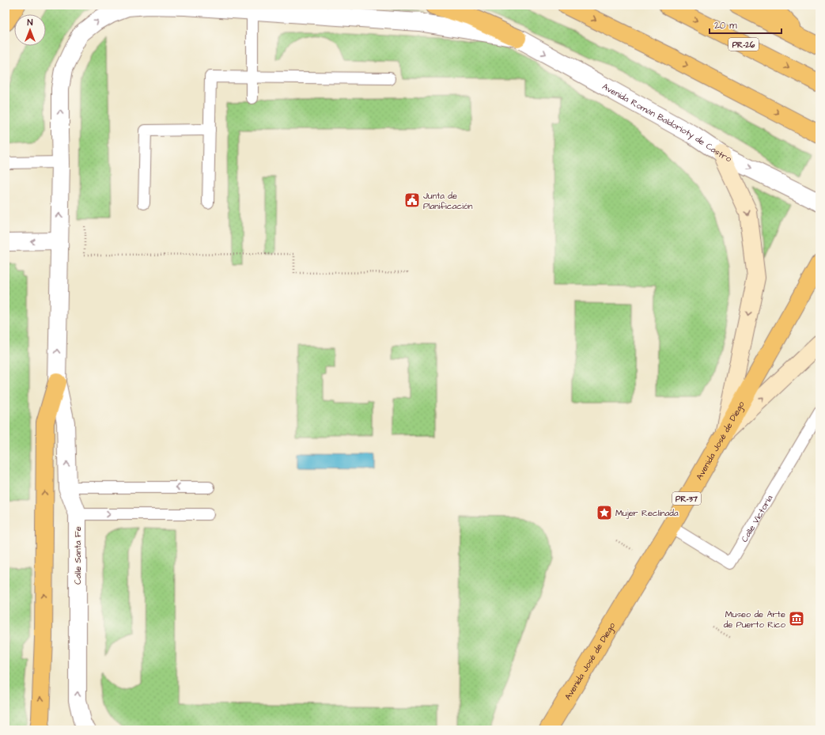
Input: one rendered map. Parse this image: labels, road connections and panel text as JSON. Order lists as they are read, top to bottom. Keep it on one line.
{"streets":{"main road":["PR-26","Avenida José de Diego","PR-37"],"street":["Avenida Román Baldorioty de Castro","Calle Santa Fe"],"lane":["Calle Victoria"]},"crossings":[["Avenida Román Baldorioty de Castro","Calle Santa Fe"],["Avenida José de Diego","Calle Victoria"]],"one_way":["Avenida Román Baldorioty de Castro","Calle Santa Fe"],"places":{"public building":["Junta de Planificación"],"place":["Mujer Reclinada"],"museum":["Museo de Arte de Puerto Rico"]},"scale_bar":"20 m","north":"top"}
